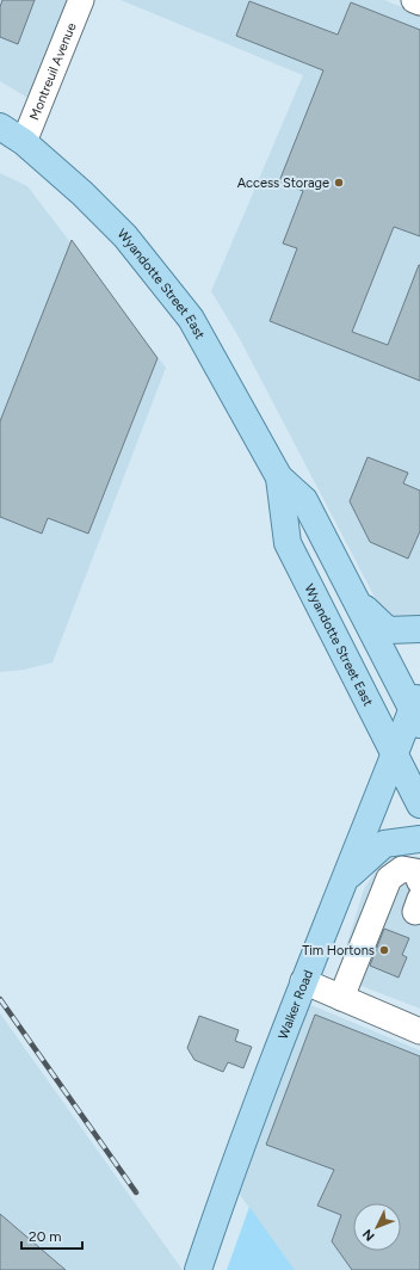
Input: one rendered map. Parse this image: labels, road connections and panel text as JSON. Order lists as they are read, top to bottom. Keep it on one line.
{"streets":{"main road":["Wyandotte Street East","Walker Road"],"street":["Montreuil Avenue"]},"crossings":[["Montreuil Avenue","Wyandotte Street East"],["Wyandotte Street East","Walker Road"]],"places":["Access Storage","Tim Hortons"],"scale_bar":"20 m","north":"bottom left"}
